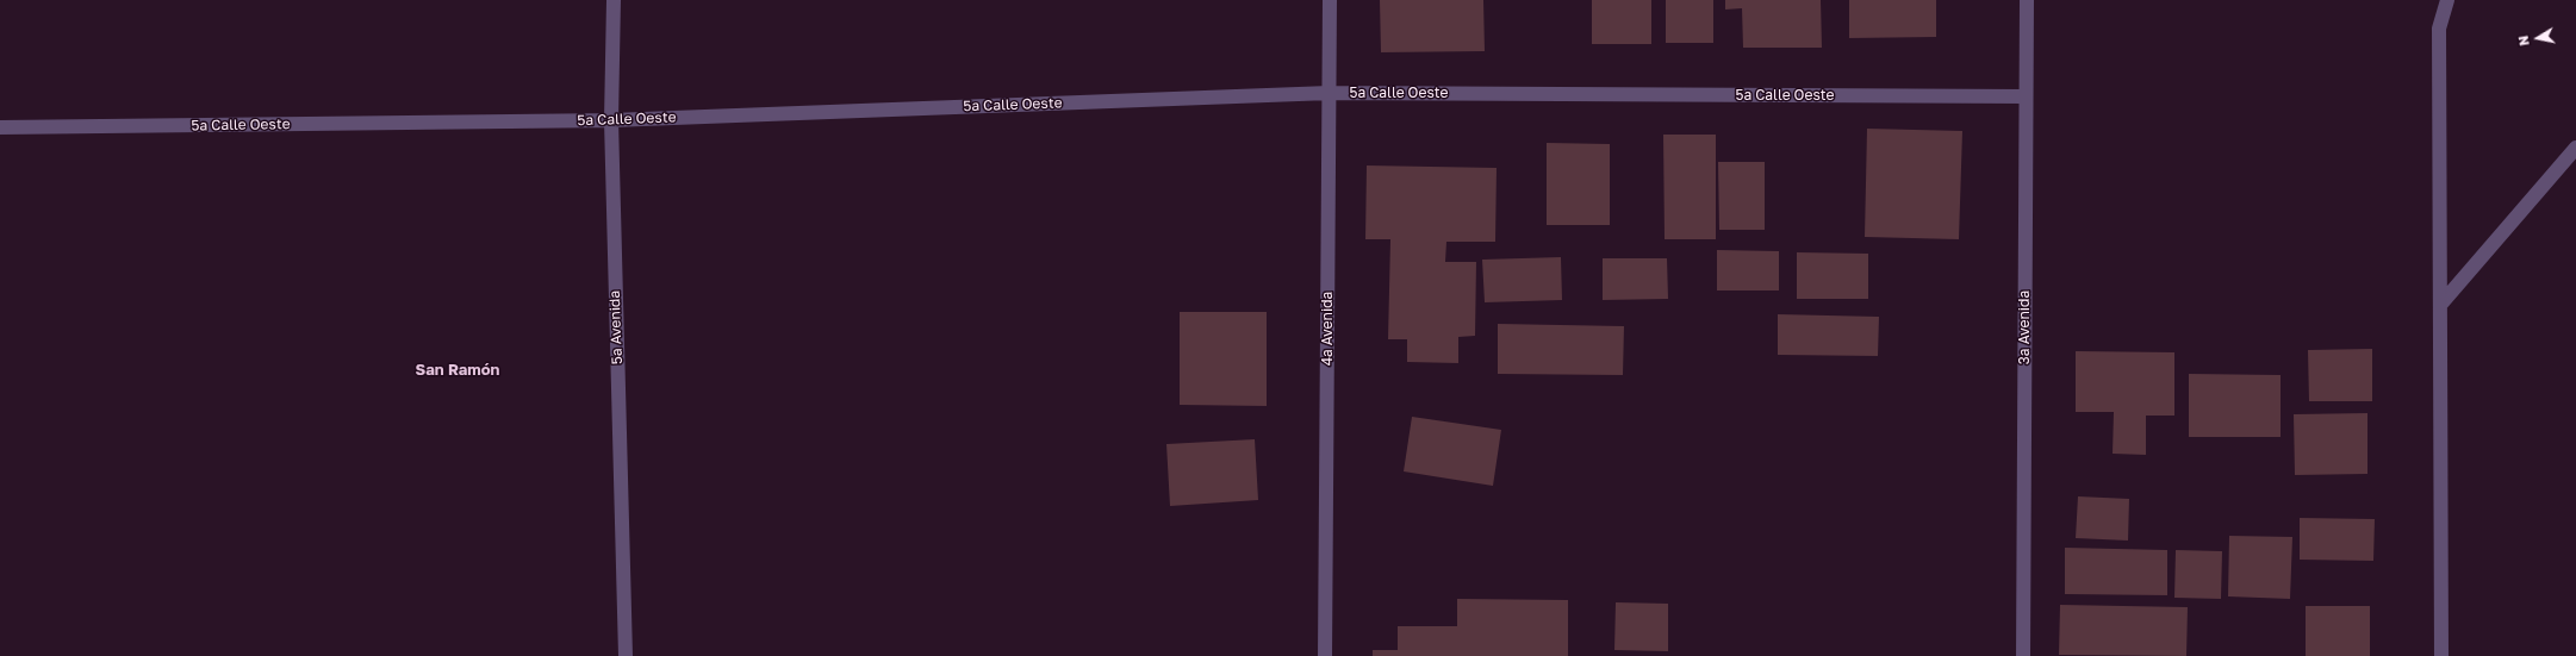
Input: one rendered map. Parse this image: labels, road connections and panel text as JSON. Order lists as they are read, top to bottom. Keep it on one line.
{"streets":{"street":["5a Calle Oeste","5a Avenida","3a Avenida","4a Avenida"]},"crossings":[["5a Calle Oeste","5a Avenida"],["5a Calle Oeste","3a Avenida"],["5a Calle Oeste","4a Avenida"]],"districts":["San Ramón"],"north":"left"}
